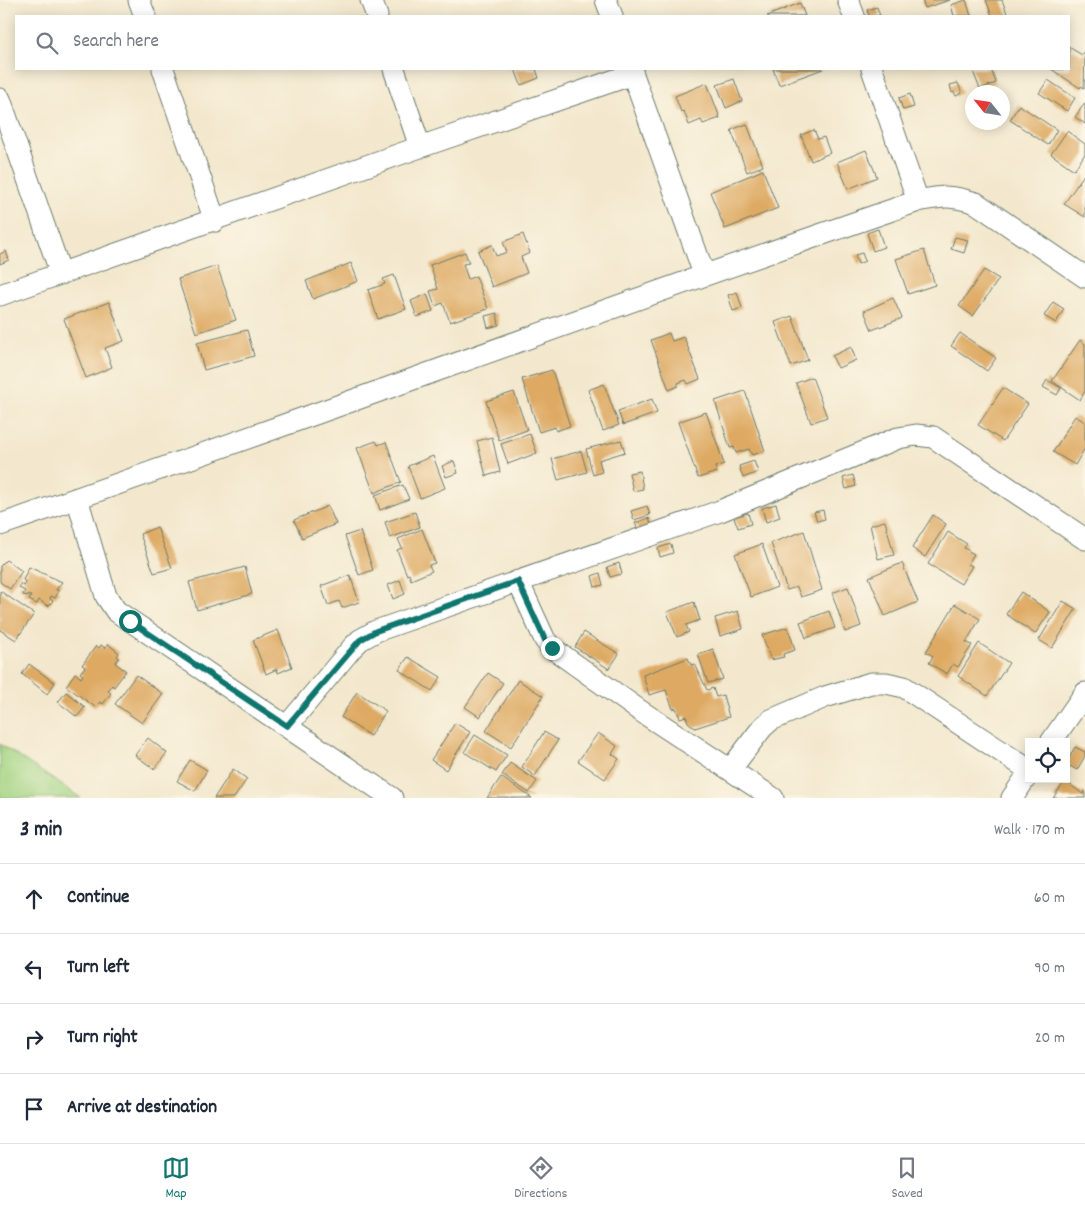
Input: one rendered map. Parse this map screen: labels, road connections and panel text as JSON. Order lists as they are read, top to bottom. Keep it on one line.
{"north":"top left","page":{"search":"Search here","heading":["3 min","Walk · 170 m"],"list":[["Continue","60 m"],["Turn left","90 m"],["Turn right","20 m"],"Arrive at destination"],"nav":["Map","Directions","Saved"]}}
